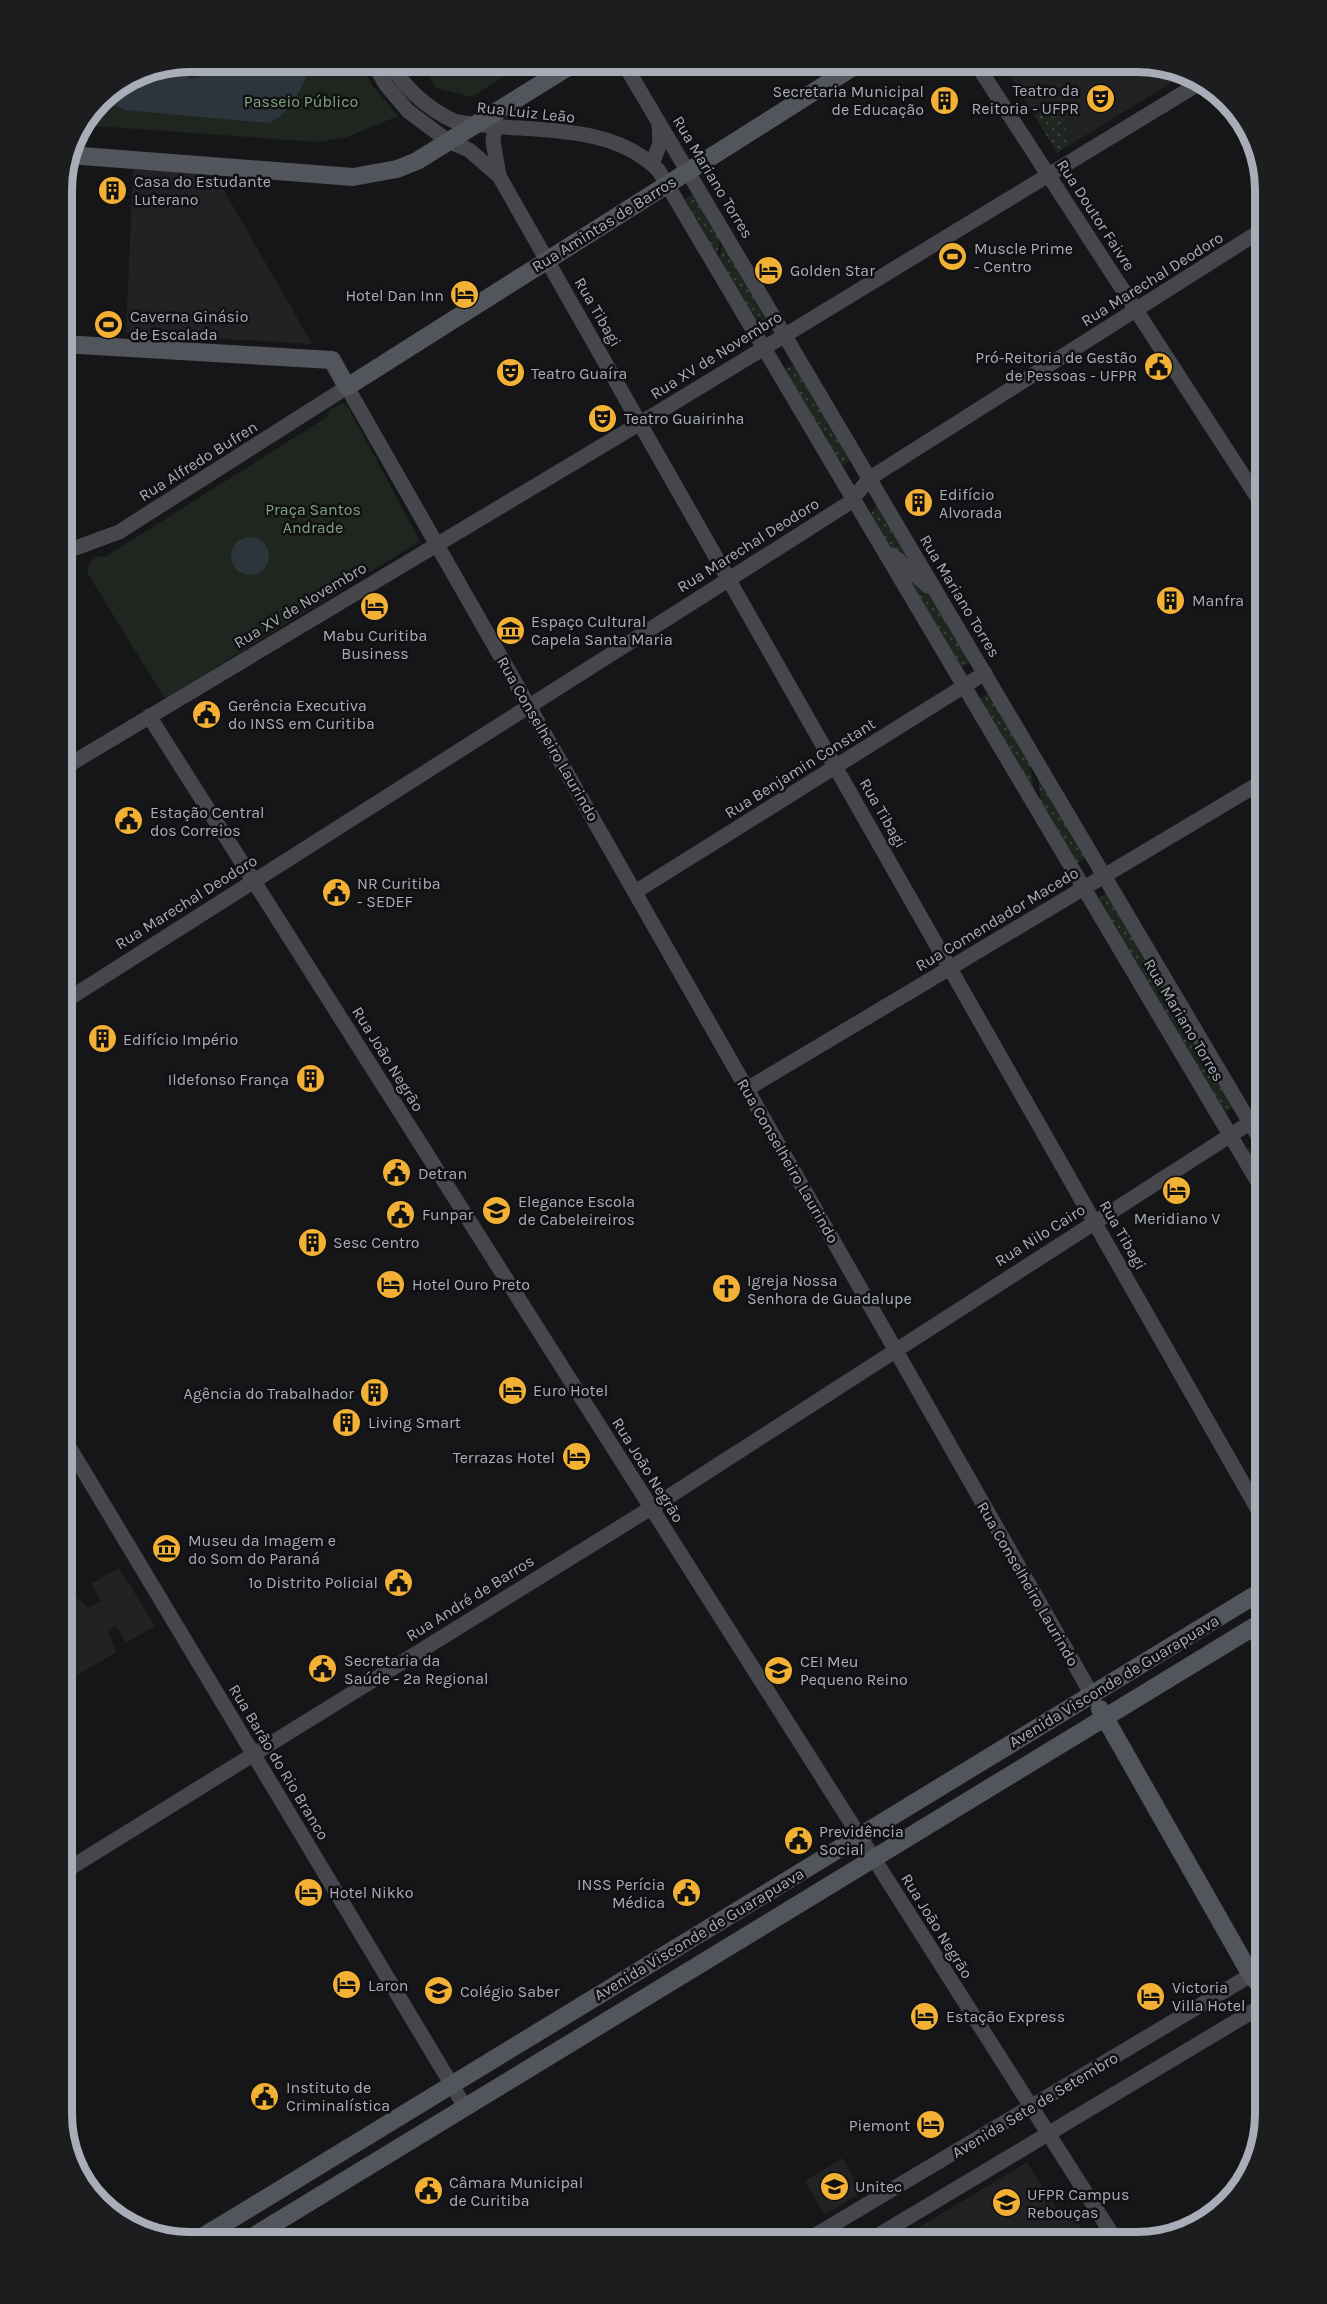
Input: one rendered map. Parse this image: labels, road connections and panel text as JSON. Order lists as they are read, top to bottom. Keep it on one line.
{"streets":{"main road":["Rua Luiz Leão","Rua Mariano Torres","Rua Doutor Faivre","Rua Amintas de Barros","Rua Marechal Deodoro","Rua Tibagi","Rua XV de Novembro","Rua Alfredo Bufren","Rua Conselheiro Laurindo","Rua Benjamin Constant","Rua Comendador Macedo","Rua João Negrão","Rua Nilo Cairo","Rua André de Barros","Avenida Visconde de Guarapuava","Rua Barão do Rio Branco","Avenida Sete de Setembro"]},"crossings":[["Rua Luiz Leão","Rua Mariano Torres"],["Rua Luiz Leão","Rua Amintas de Barros"],["Rua Mariano Torres","Rua Amintas de Barros"],["Rua Mariano Torres","Rua Marechal Deodoro"],["Rua Mariano Torres","Rua XV de Novembro"],["Rua Mariano Torres","Rua Benjamin Constant"],["Rua Mariano Torres","Rua Comendador Macedo"],["Rua Mariano Torres","Rua Nilo Cairo"],["Rua Doutor Faivre","Rua Marechal Deodoro"],["Rua Doutor Faivre","Rua XV de Novembro"],["Rua Amintas de Barros","Rua Tibagi"],["Rua Amintas de Barros","Rua Alfredo Bufren"],["Rua Amintas de Barros","Rua Conselheiro Laurindo"],["Rua Marechal Deodoro","Rua Tibagi"],["Rua Marechal Deodoro","Rua Conselheiro Laurindo"],["Rua Marechal Deodoro","Rua João Negrão"],["Rua Tibagi","Rua XV de Novembro"],["Rua Tibagi","Rua Benjamin Constant"],["Rua Tibagi","Rua Comendador Macedo"],["Rua Tibagi","Rua Nilo Cairo"],["Rua XV de Novembro","Rua Conselheiro Laurindo"],["Rua XV de Novembro","Rua João Negrão"],["Rua Alfredo Bufren","Rua Conselheiro Laurindo"],["Rua Conselheiro Laurindo","Rua Benjamin Constant"],["Rua Conselheiro Laurindo","Rua Comendador Macedo"],["Rua Conselheiro Laurindo","Rua Nilo Cairo"],["Rua Conselheiro Laurindo","Rua André de Barros"],["Rua Conselheiro Laurindo","Avenida Visconde de Guarapuava"],["Rua João Negrão","Rua André de Barros"],["Rua João Negrão","Avenida Visconde de Guarapuava"],["Rua João Negrão","Avenida Sete de Setembro"],["Rua Nilo Cairo","Rua André de Barros"],["Rua André de Barros","Rua Barão do Rio Branco"],["Avenida Visconde de Guarapuava","Rua Barão do Rio Branco"]],"parks":["Passeio Público","Praça Santos Andrade"],"places":{"theatre":["Teatro da Reitoria - UFPR","Teatro Guaíra","Teatro Guairinha"],"building":["Secretaria Municipal de Educação","Casa do Estudante Luterano","Edifício Alvorada","Manfra","Edifício Império","Ildefonso França","Sesc Centro","Agência do Trabalhador","Living Smart"],"sports":["Muscle Prime - Centro","Caverna Ginásio de Escalada"],"hotel":["Golden Star","Hotel Dan Inn","Mabu Curitiba Business","Meridiano V","Hotel Ouro Preto","Euro Hotel","Terrazas Hotel","Hotel Nikko","Laron","Victoria Villa Hotel","Estação Express","Piemont"],"public building":["Pró-Reitoria de Gestão de Pessoas - UFPR","Gerência Executiva do INSS em Curitiba","Estação Central dos Correios","NR Curitiba - SEDEF","Detran","Funpar","1º Distrito Policial","Secretaria da Saúde - 2ª Regional","Previdência Social","INSS Perícia Médica","Instituto de Criminalística","Câmara Municipal de Curitiba"],"museum":["Espaço Cultural Capela Santa Maria","Museu da Imagem e do Som do Paraná"],"school or university":["Elegance Escola de Cabeleireiros","CEI Meu Pequeno Reino","Colégio Saber","Unitec","UFPR Campus Rebouças"],"church":["Igreja Nossa Senhora de Guadalupe"]}}
